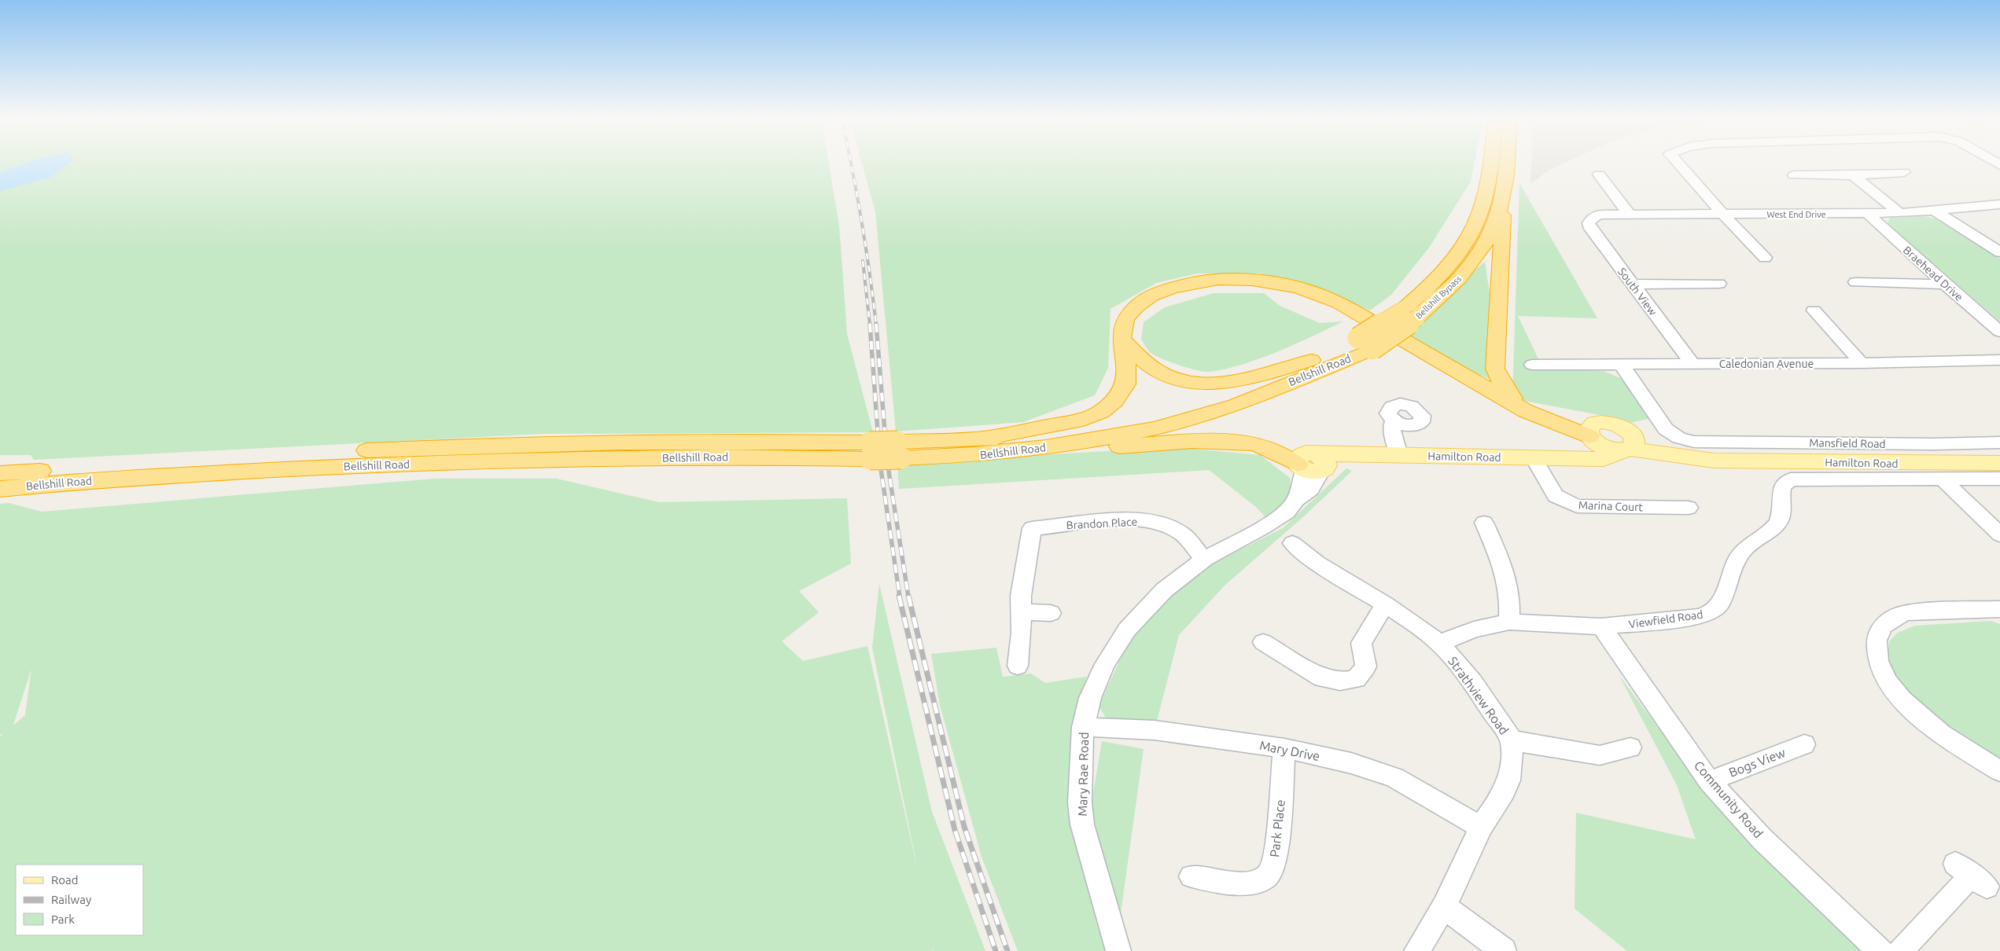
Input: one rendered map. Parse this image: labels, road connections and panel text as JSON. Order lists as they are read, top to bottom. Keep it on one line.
{"streets":{"highway":["Bellshill Bypass","Bellshill Road"],"main road":["Hamilton Road"],"street":["West End Drive","Braehead Drive","South View","Caledonian Avenue","Mansfield Road","Marina Court","Brandon Place","Viewfield Road","Strathview Road","Mary Drive","Bogs View","Mary Rae Road","Community Road","Park Place"]},"crossings":[["West End Drive","Braehead Drive"],["West End Drive","South View"],["South View","Caledonian Avenue"],["Bellshill Bypass","Bellshill Road"],["Caledonian Avenue","Mansfield Road"],["Hamilton Road","Marina Court"],["Hamilton Road","Mary Rae Road"],["Brandon Place","Mary Rae Road"],["Viewfield Road","Strathview Road"],["Viewfield Road","Community Road"],["Strathview Road","Mary Drive"],["Mary Drive","Mary Rae Road"],["Mary Drive","Park Place"],["Bogs View","Community Road"]],"legend":["Road","Railway","Park"]}
